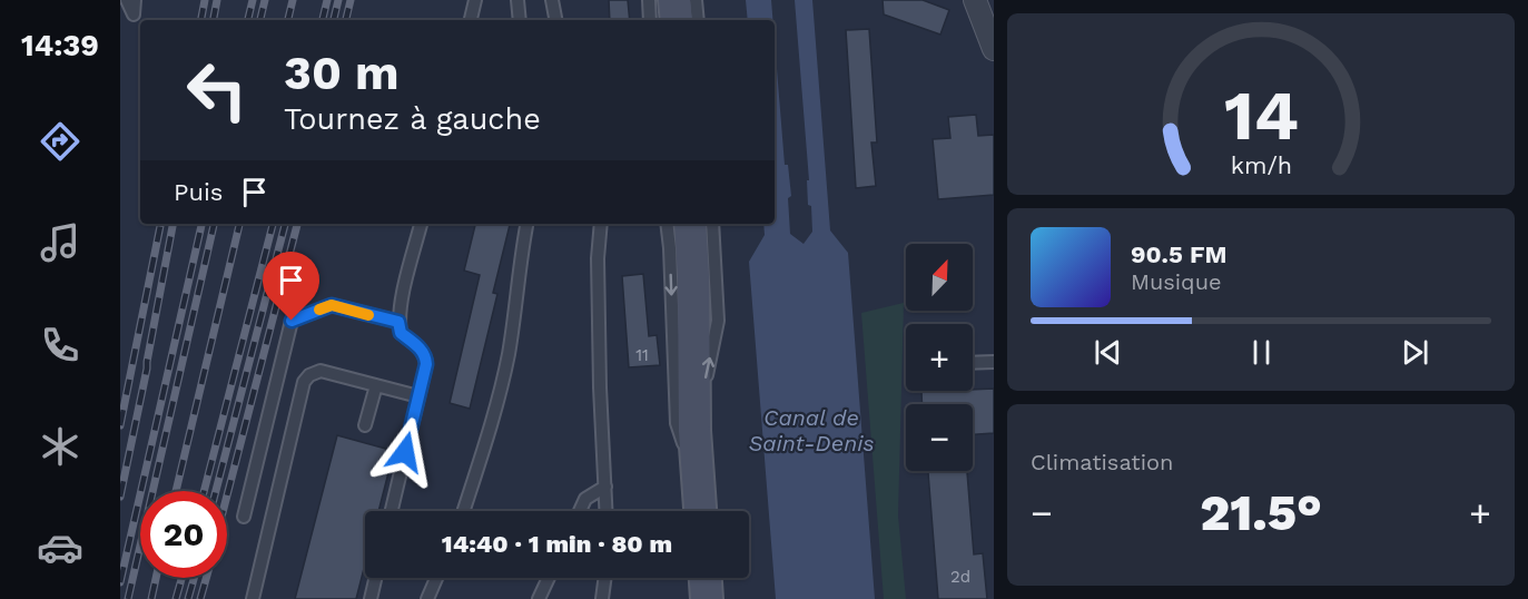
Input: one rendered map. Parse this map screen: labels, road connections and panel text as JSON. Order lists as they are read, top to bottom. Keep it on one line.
{"water":["Canal de Saint-Denis"],"house_numbers":["11","2d"],"north":"top right","page":{"tabs":"14:39","turn":["30 m","Tournez à gauche"],"then":"Puis","song":["90.5 FM","Musique"],"map_buttons":["+","−"],"tile":"Climatisation","heat":["−","21.5°","+"],"limit":"20","trip":"14:40 · 1 min · 80 m","gauge":["14","km/h"]}}
